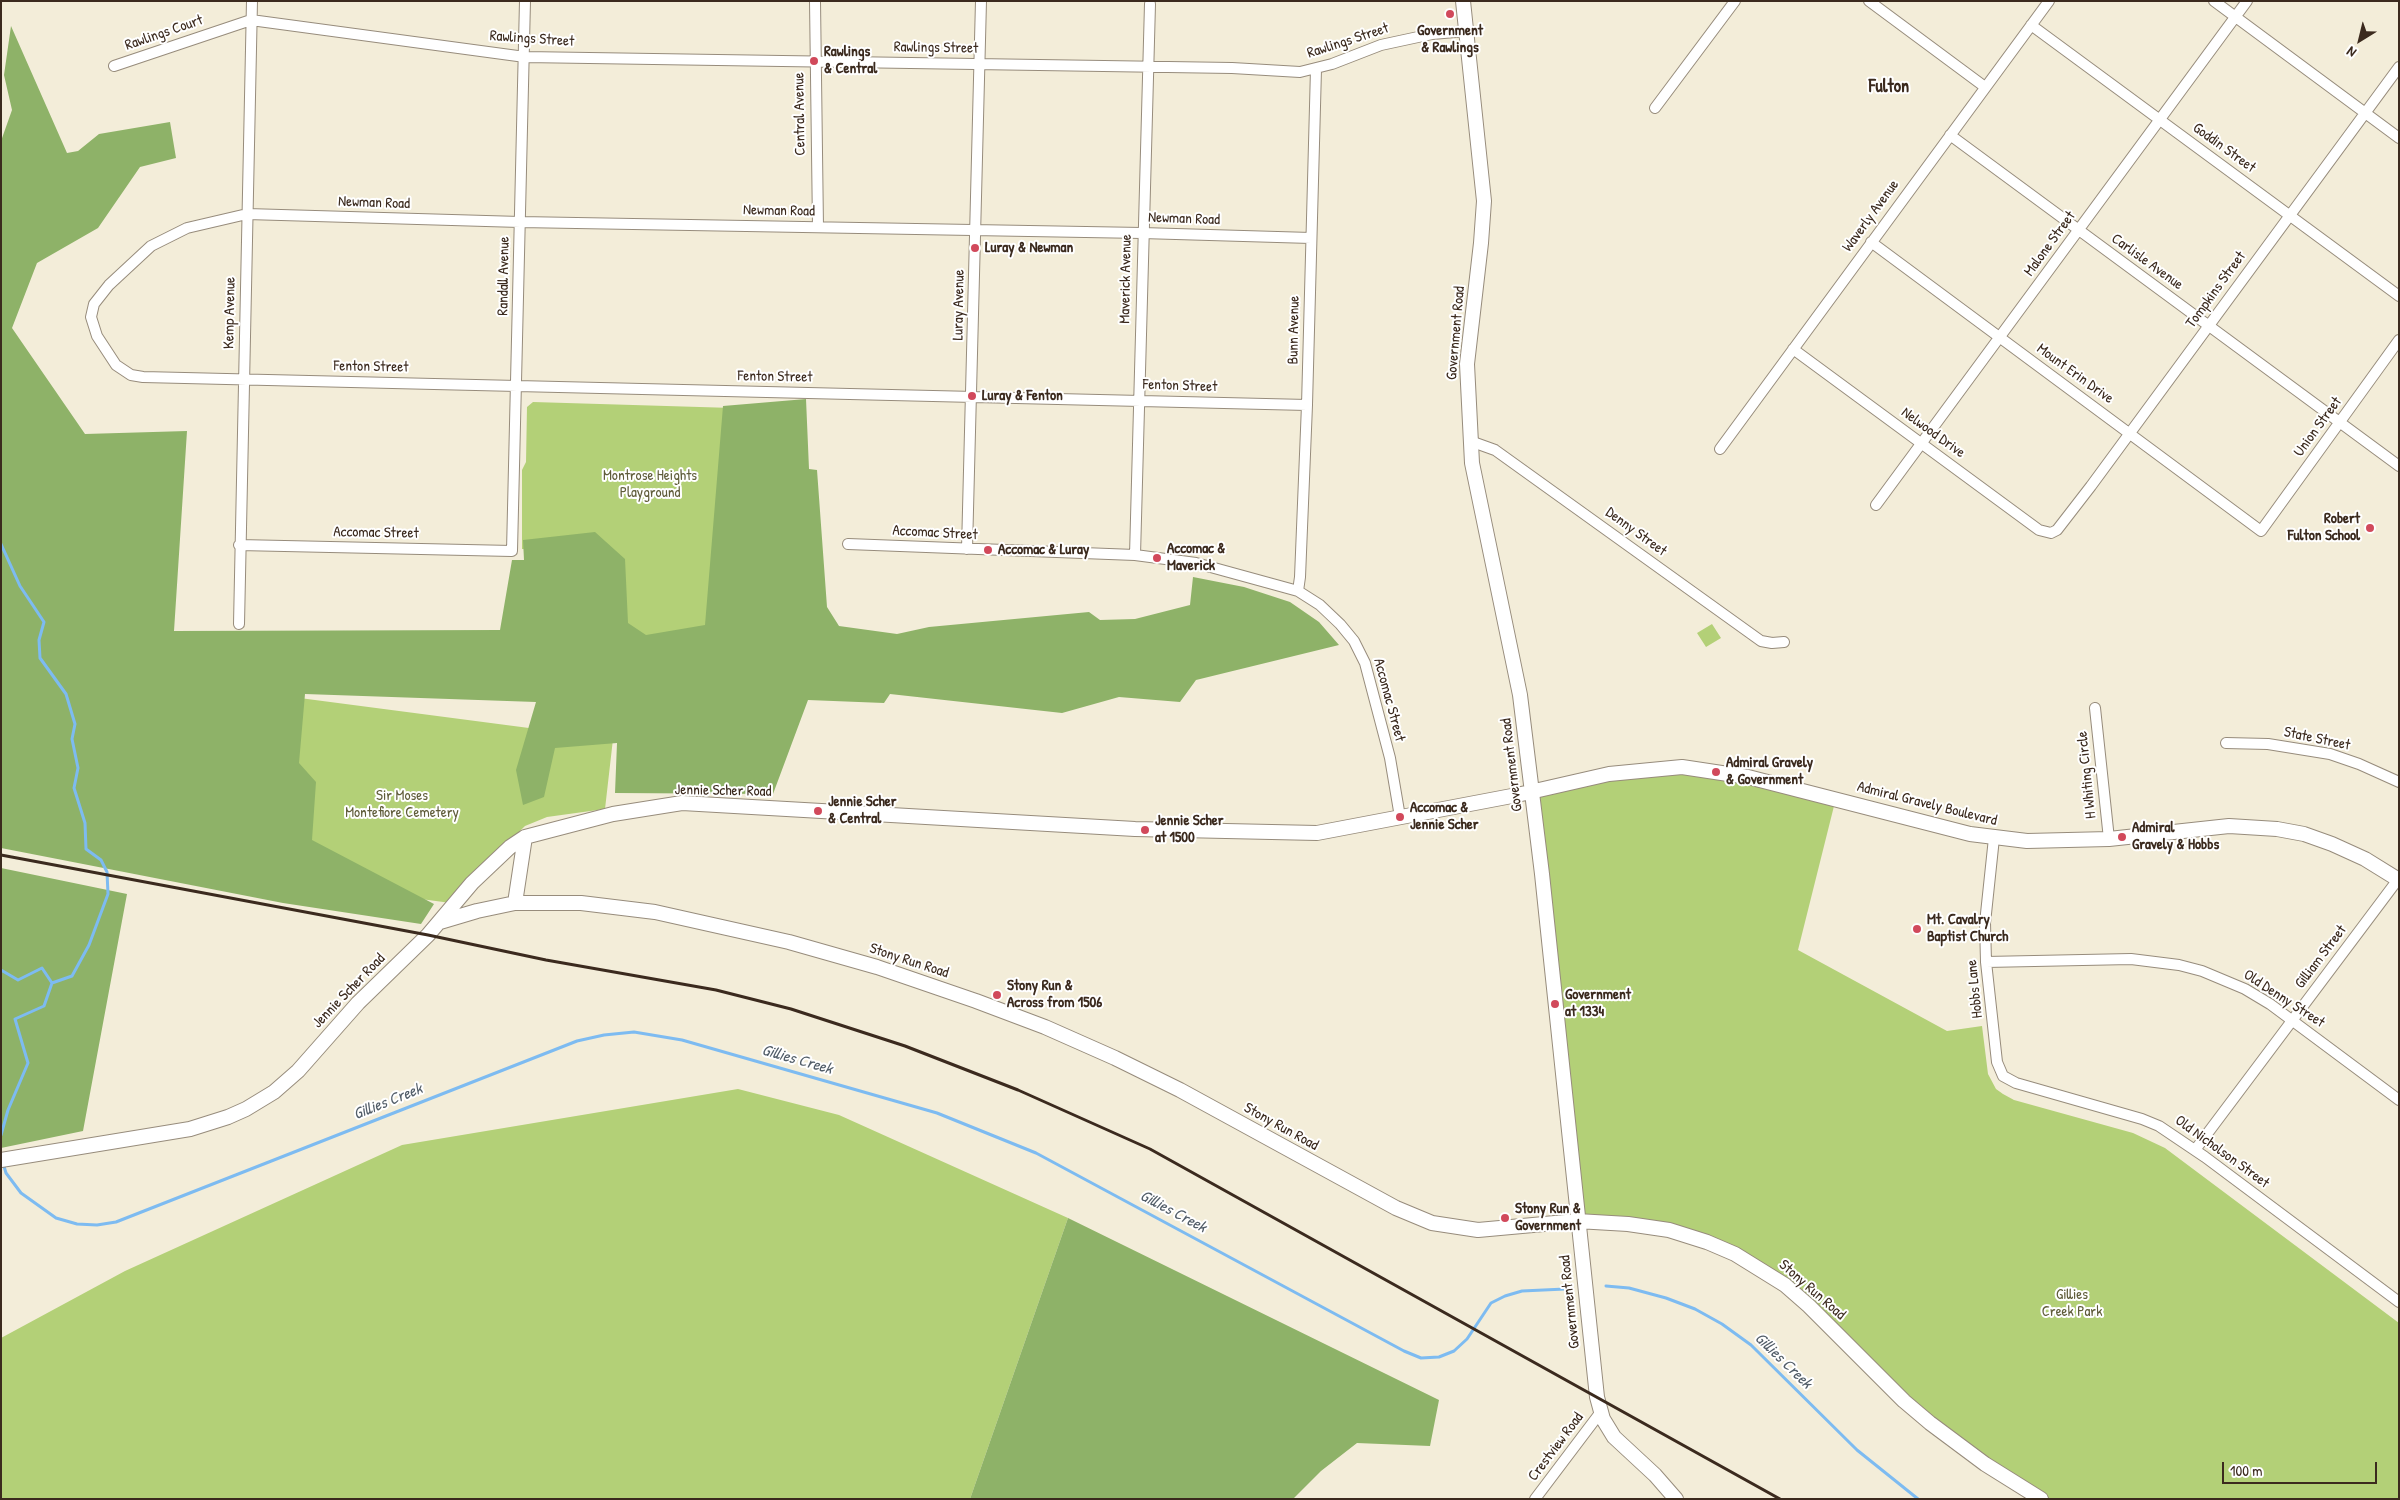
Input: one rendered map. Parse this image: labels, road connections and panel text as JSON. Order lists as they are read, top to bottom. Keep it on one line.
{"streets":{"street":["Rawlings Court","Rawlings Street","Central Avenue","Goddin Street","Newman Road","Waverly Avenue","Malone Street","Carlisle Avenue","Randall Avenue","Maverick Avenue","Tompkins Street","Luray Avenue","Kemp Avenue","Bunn Avenue","Government Road","Fenton Street","Mount Erin Drive","Union Street","Nelwood Drive","Denny Street","Accomac Street","State Street","H Whiting Circle","Jennie Scher Road","Admiral Gravely Boulevard","Gilliam Street","Stony Run Road","Hobbs Lane","Old Denny Street","Old Nicholson Street","Crestview Road"]},"crossings":[["Rawlings Court","Rawlings Street"],["Rawlings Court","Kemp Avenue"],["Rawlings Street","Central Avenue"],["Rawlings Street","Randall Avenue"],["Rawlings Street","Maverick Avenue"],["Rawlings Street","Luray Avenue"],["Rawlings Street","Kemp Avenue"],["Rawlings Street","Bunn Avenue"],["Rawlings Street","Government Road"],["Central Avenue","Newman Road"],["Goddin Street","Waverly Avenue"],["Goddin Street","Malone Street"],["Goddin Street","Tompkins Street"],["Newman Road","Randall Avenue"],["Newman Road","Maverick Avenue"],["Newman Road","Luray Avenue"],["Newman Road","Kemp Avenue"],["Newman Road","Bunn Avenue"],["Newman Road","Fenton Street"],["Waverly Avenue","Carlisle Avenue"],["Waverly Avenue","Mount Erin Drive"],["Waverly Avenue","Nelwood Drive"],["Malone Street","Carlisle Avenue"],["Malone Street","Mount Erin Drive"],["Malone Street","Nelwood Drive"],["Carlisle Avenue","Tompkins Street"],["Carlisle Avenue","Union Street"],["Randall Avenue","Fenton Street"],["Randall Avenue","Accomac Street"],["Maverick Avenue","Fenton Street"],["Maverick Avenue","Accomac Street"],["Tompkins Street","Mount Erin Drive"],["Tompkins Street","Nelwood Drive"],["Luray Avenue","Fenton Street"],["Luray Avenue","Accomac Street"],["Kemp Avenue","Fenton Street"],["Kemp Avenue","Accomac Street"],["Bunn Avenue","Fenton Street"],["Bunn Avenue","Accomac Street"],["Government Road","Denny Street"],["Government Road","Jennie Scher Road"],["Government Road","Admiral Gravely Boulevard"],["Government Road","Stony Run Road"],["Government Road","Crestview Road"],["Mount Erin Drive","Union Street"],["Accomac Street","Jennie Scher Road"],["H Whiting Circle","Admiral Gravely Boulevard"],["Jennie Scher Road","Admiral Gravely Boulevard"],["Jennie Scher Road","Stony Run Road"],["Admiral Gravely Boulevard","Gilliam Street"],["Admiral Gravely Boulevard","Hobbs Lane"],["Gilliam Street","Old Denny Street"],["Gilliam Street","Old Nicholson Street"],["Hobbs Lane","Old Denny Street"],["Hobbs Lane","Old Nicholson Street"]],"districts":["Fulton"],"water":["Gillies Creek"],"parks":["Montrose Heights Playground","Sir Moses Montefiore Cemetery","Gillies Creek Park"],"places":["Government & Rawlings","Rawlings & Central","Luray & Newman","Luray & Fenton","Robert Fulton School","Accomac & Luray","Accomac & Maverick","Admiral Gravely & Government","Jennie Scher & Central","Accomac & Jennie Scher","Jennie Scher at 1500","Admiral Gravely & Hobbs","Mt. Cavalry Baptist Church","Stony Run & Across from 1506","Government at 1334","Stony Run & Government"],"scale_bar":"100 m","north":"bottom left"}
